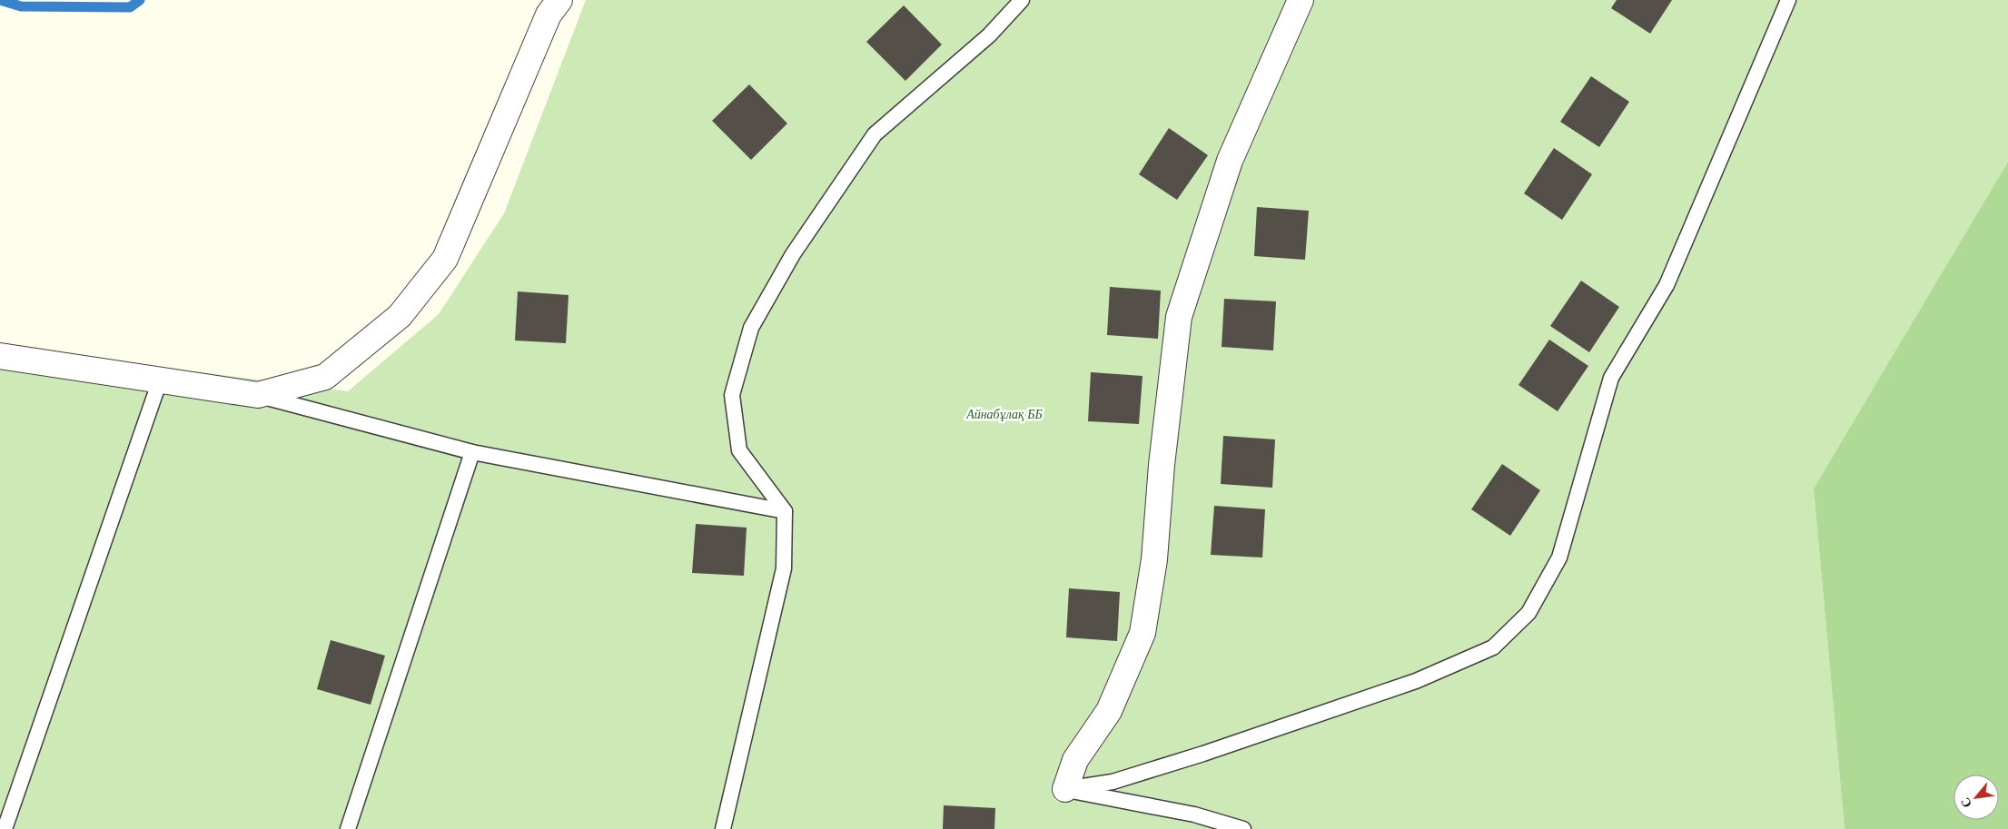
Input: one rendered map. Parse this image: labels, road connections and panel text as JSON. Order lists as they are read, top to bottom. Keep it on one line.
{"parks":["Айнабұлақ ББ"],"north":"bottom left"}
